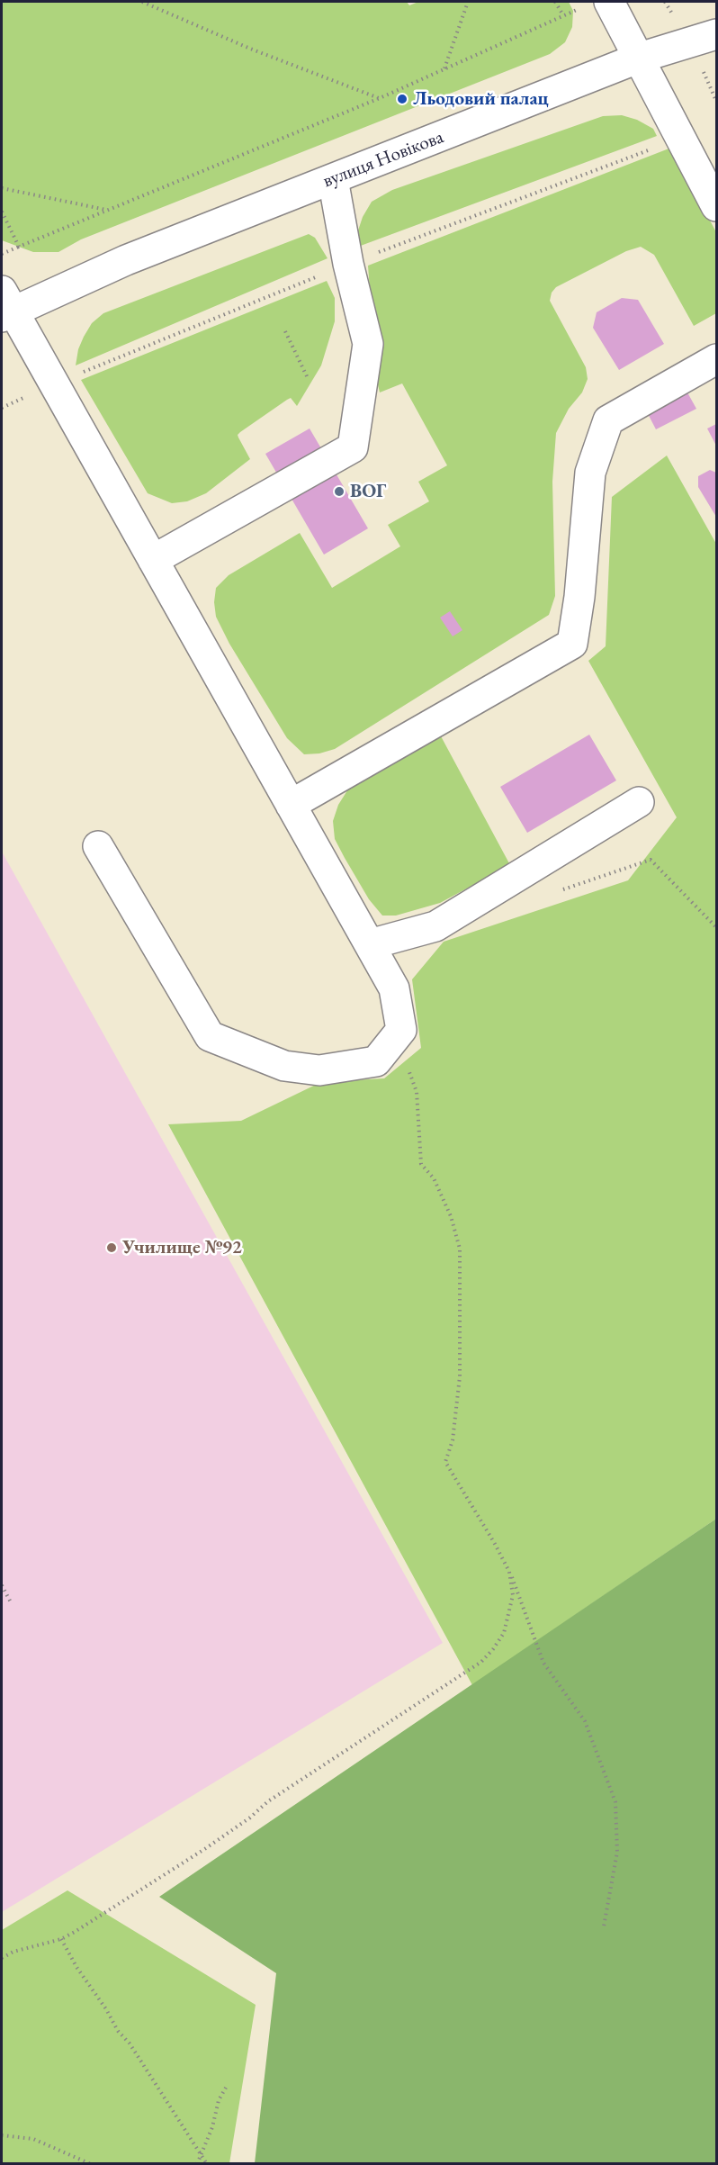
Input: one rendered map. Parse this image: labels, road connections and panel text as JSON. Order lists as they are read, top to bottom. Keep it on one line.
{"streets":{"main road":["вулиця Новікова"]},"places":["Льодовий палац","ВОГ","Училище №92"]}
